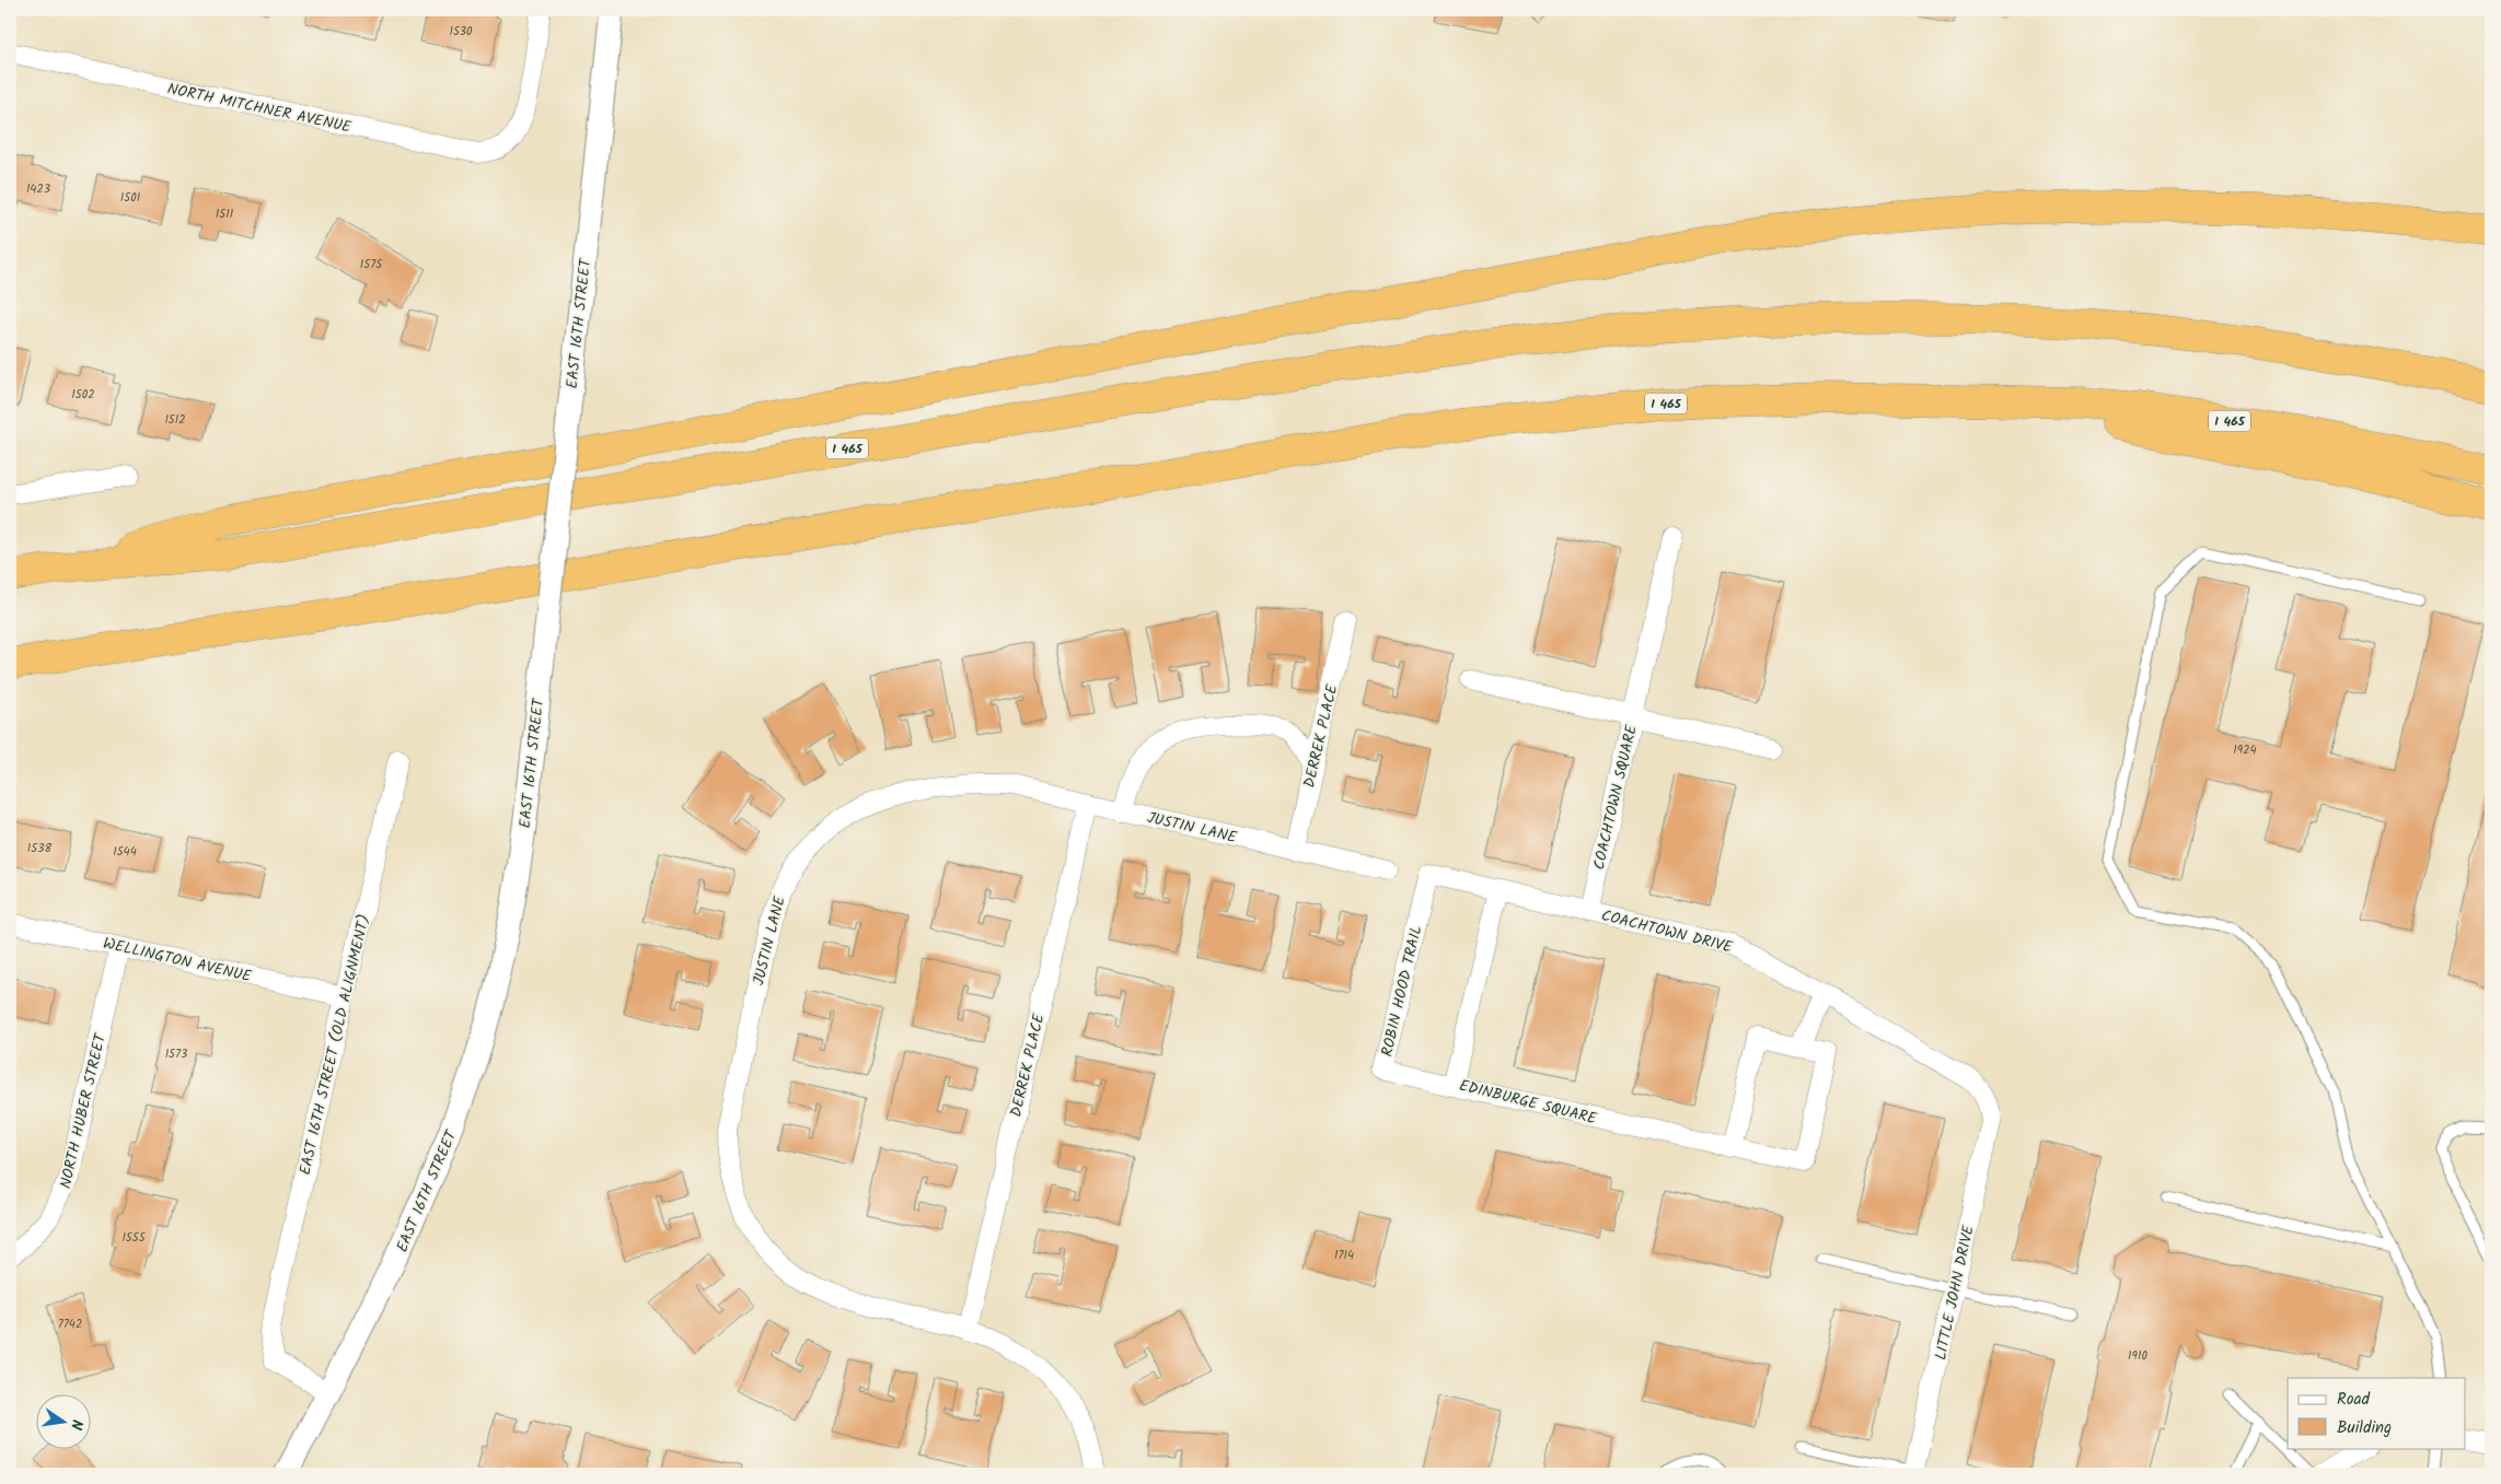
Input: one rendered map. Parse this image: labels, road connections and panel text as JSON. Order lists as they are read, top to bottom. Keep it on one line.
{"streets":{"highway":["I 465"],"street":["NORTH MITCHNER AVENUE","EAST 16TH STREET","DERREK PLACE","COACHTOWN SQUARE","JUSTIN LANE","COACHTOWN DRIVE","WELLINGTON AVENUE","ROBIN HOOD TRAIL","EAST 16TH STREET (OLD ALIGNMENT)","EDINBURGE SQUARE","NORTH HUBER STREET","LITTLE JOHN DRIVE"]},"crossings":[["EAST 16TH STREET","EAST 16TH STREET (OLD ALIGNMENT)"],["DERREK PLACE","JUSTIN LANE"],["COACHTOWN SQUARE","COACHTOWN DRIVE"],["COACHTOWN DRIVE","ROBIN HOOD TRAIL"],["COACHTOWN DRIVE","EDINBURGE SQUARE"],["COACHTOWN DRIVE","LITTLE JOHN DRIVE"],["WELLINGTON AVENUE","EAST 16TH STREET (OLD ALIGNMENT)"],["WELLINGTON AVENUE","NORTH HUBER STREET"],["ROBIN HOOD TRAIL","EDINBURGE SQUARE"]],"house_numbers":["1530","1423","1501","1511","1575","1502","1512","1924","1538","1544","1573","1555","1714","7742","1910"],"legend":["Road","Building"],"north":"right"}
